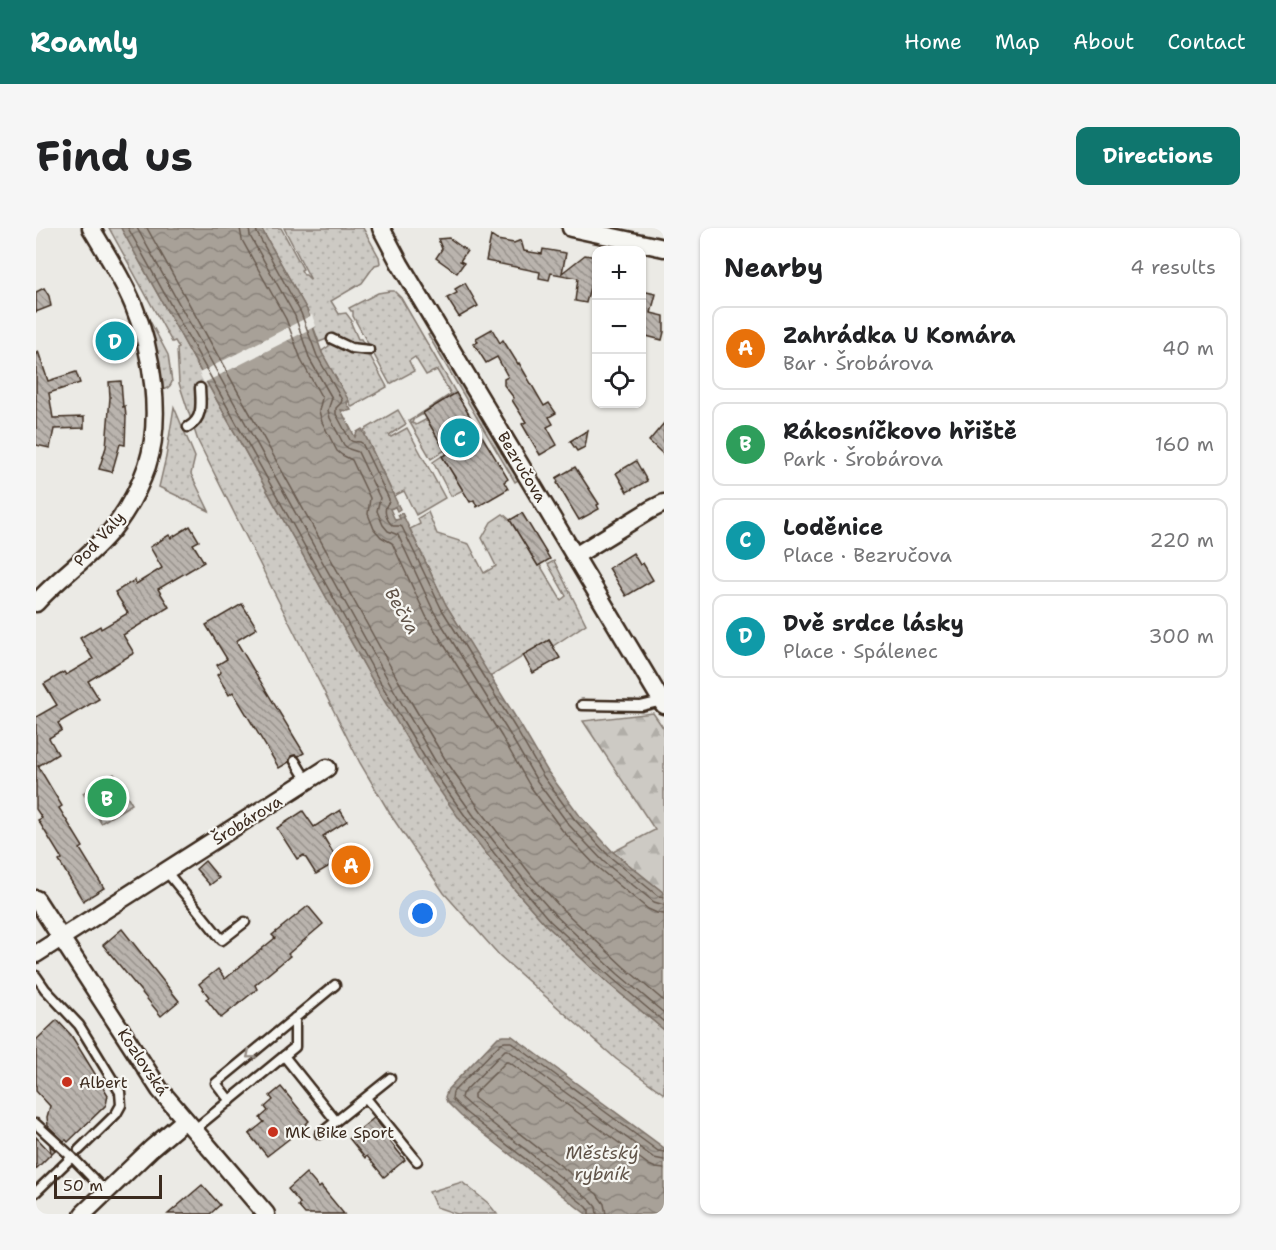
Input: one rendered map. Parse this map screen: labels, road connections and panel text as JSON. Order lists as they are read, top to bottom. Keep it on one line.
{"streets":{"street":["Bezručova","Pod Valy","Šrobárova","Kozlovská"]},"crossings":[["Šrobárova","Kozlovská"]],"water":["Bečva","Městský rybník"],"places":["Albert","MK Bike Sport"],"scale_bar":"50 m","page":{"header":"Roamly","nav":["Home","Map","About","Contact"],"buttons":"Directions","title":"Find us","heading":["Nearby","4 results"],"map_buttons":["+","−"],"list":[{"mark":"A","name":"Zahrádka U Komára","note":"Bar · Šrobárova","value":"40 m"},{"mark":"B","name":"Rákosníčkovo hřiště","note":"Park · Šrobárova","value":"160 m"},{"mark":"C","name":"Loděnice","note":"Place · Bezručova","value":"220 m"},{"mark":"D","name":"Dvě srdce lásky","note":"Place · Spálenec","value":"300 m"}],"pins":["D","C","B","A"],"scale":"50 m"}}
